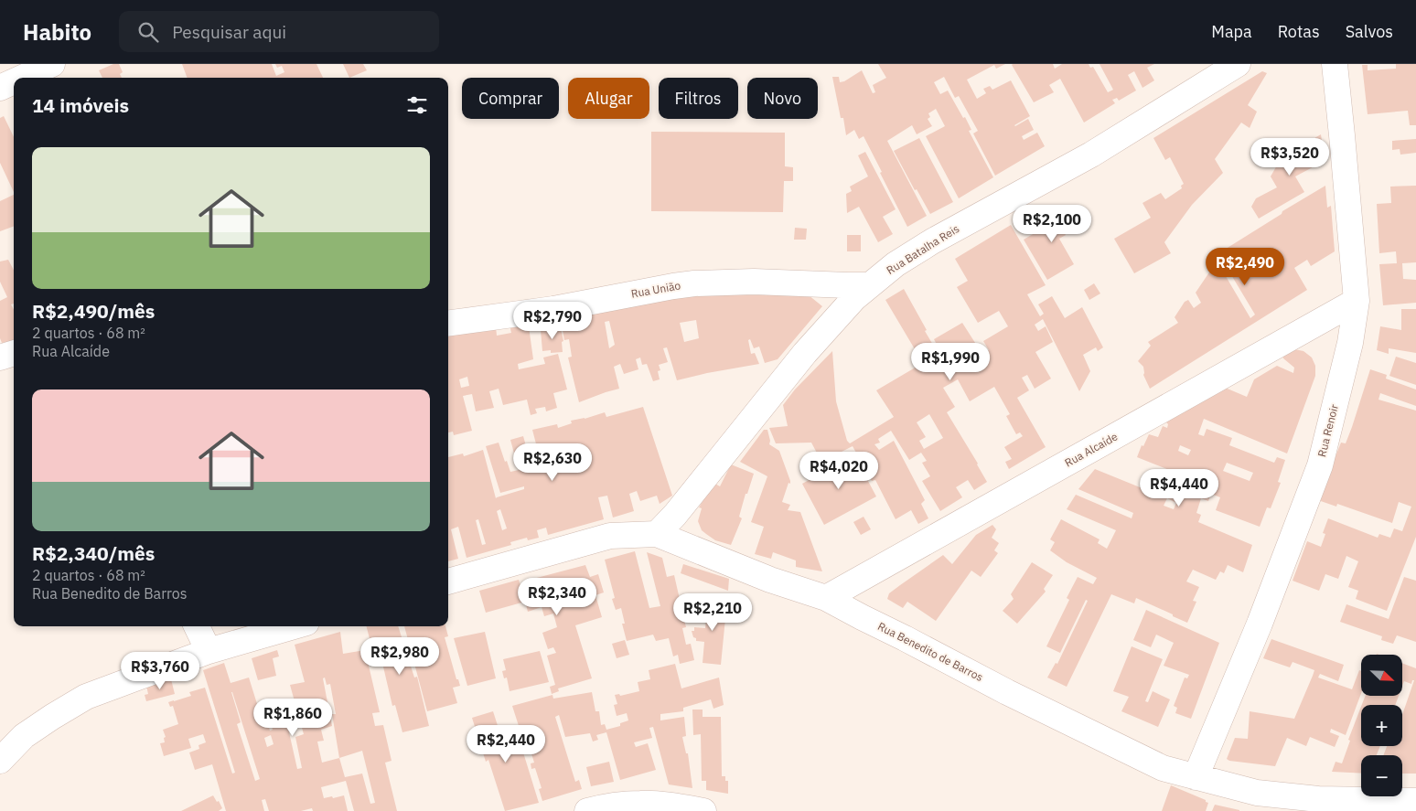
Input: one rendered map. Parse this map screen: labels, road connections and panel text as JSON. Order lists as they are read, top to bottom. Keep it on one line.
{"streets":{"street":["Rua Batalha Reis","Rua União","Rua Renoir","Rua Alcaíde","Rua Benedito de Barros"]},"crossings":[["Rua Batalha Reis","Rua União"],["Rua Batalha Reis","Rua Benedito de Barros"],["Rua Renoir","Rua Alcaíde"],["Rua Renoir","Rua Benedito de Barros"],["Rua Alcaíde","Rua Benedito de Barros"]],"north":"bottom right","page":{"header":"Habito","search":"Pesquisar aqui","nav":["Mapa","Rotas","Salvos"],"chip":["Comprar","Alugar","Filtros","Novo"],"heading":"14 imóveis","list":[{"name":"R$2,490/mês","note":"2 quartos · 68 m² · Rua Alcaíde"},{"name":"R$2,340/mês","note":"2 quartos · 68 m² · Rua Benedito de Barros"}],"price":["R$3,520","R$2,100","R$2,490","R$2,790","R$1,990","R$2,630","R$4,020","R$4,440","R$2,340","R$2,210","R$2,980","R$3,760","R$1,860","R$2,440"],"map_buttons":["+","−"]}}
